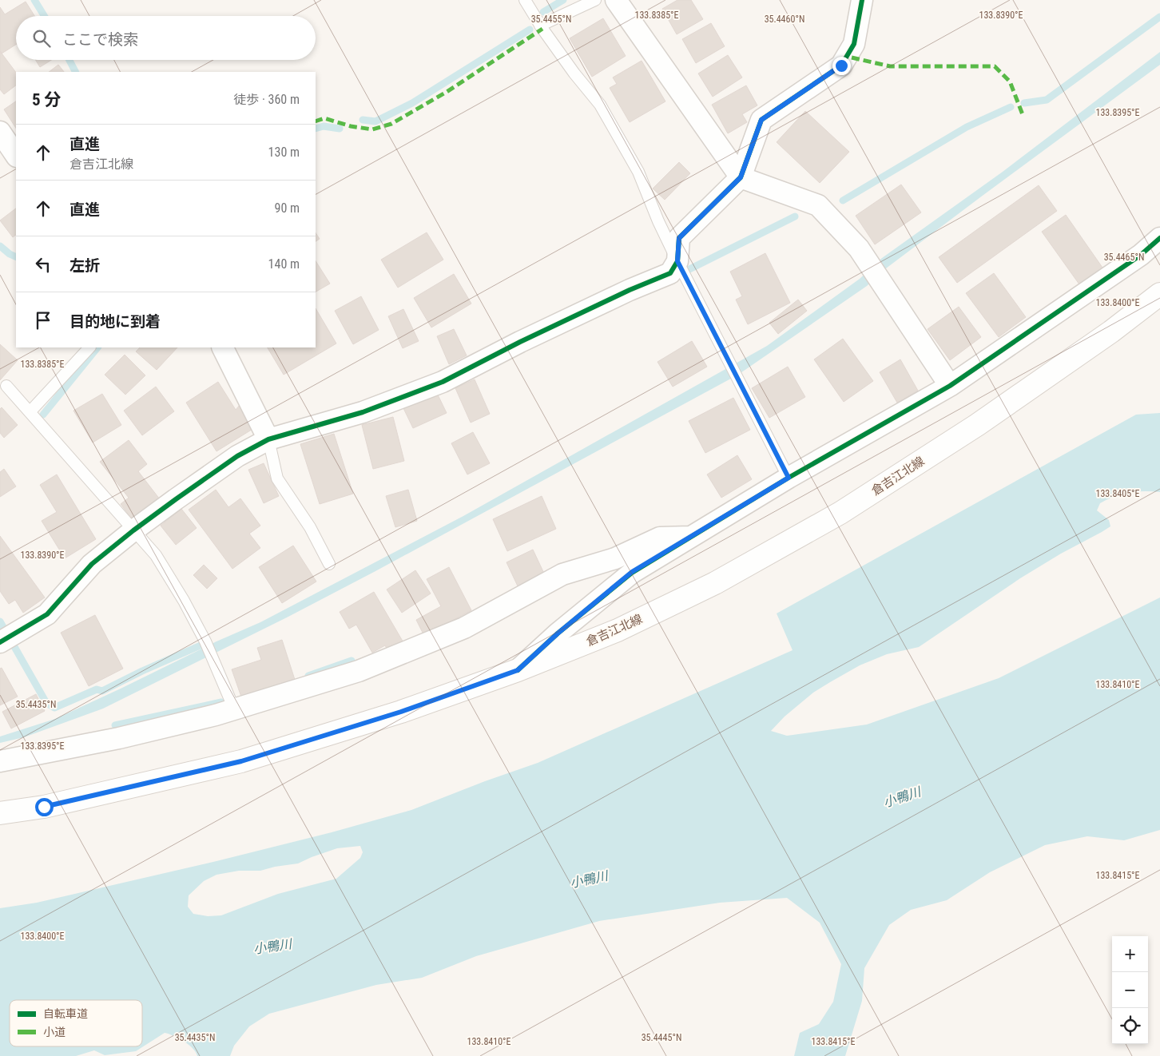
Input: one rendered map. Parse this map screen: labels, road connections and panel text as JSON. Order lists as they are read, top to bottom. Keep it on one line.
{"streets":{"main road":["倉吉江北線"]},"water":["小鴨川"],"legend":["自転車道","小道"],"page":{"search":"ここで検索","heading":["5 分","徒歩 · 360 m"],"list":[["直進","倉吉江北線","130 m"],["直進","90 m"],["左折","140 m"],"目的地に到着"],"map_buttons":["+","−"]},"coordinates":["133.8385°E","133.8390°E","35.4455°N","35.4460°N","133.8395°E","35.4465°N","133.8400°E","133.8405°E","133.8410°E","35.4435°N","133.8415°E","35.4445°N"]}
